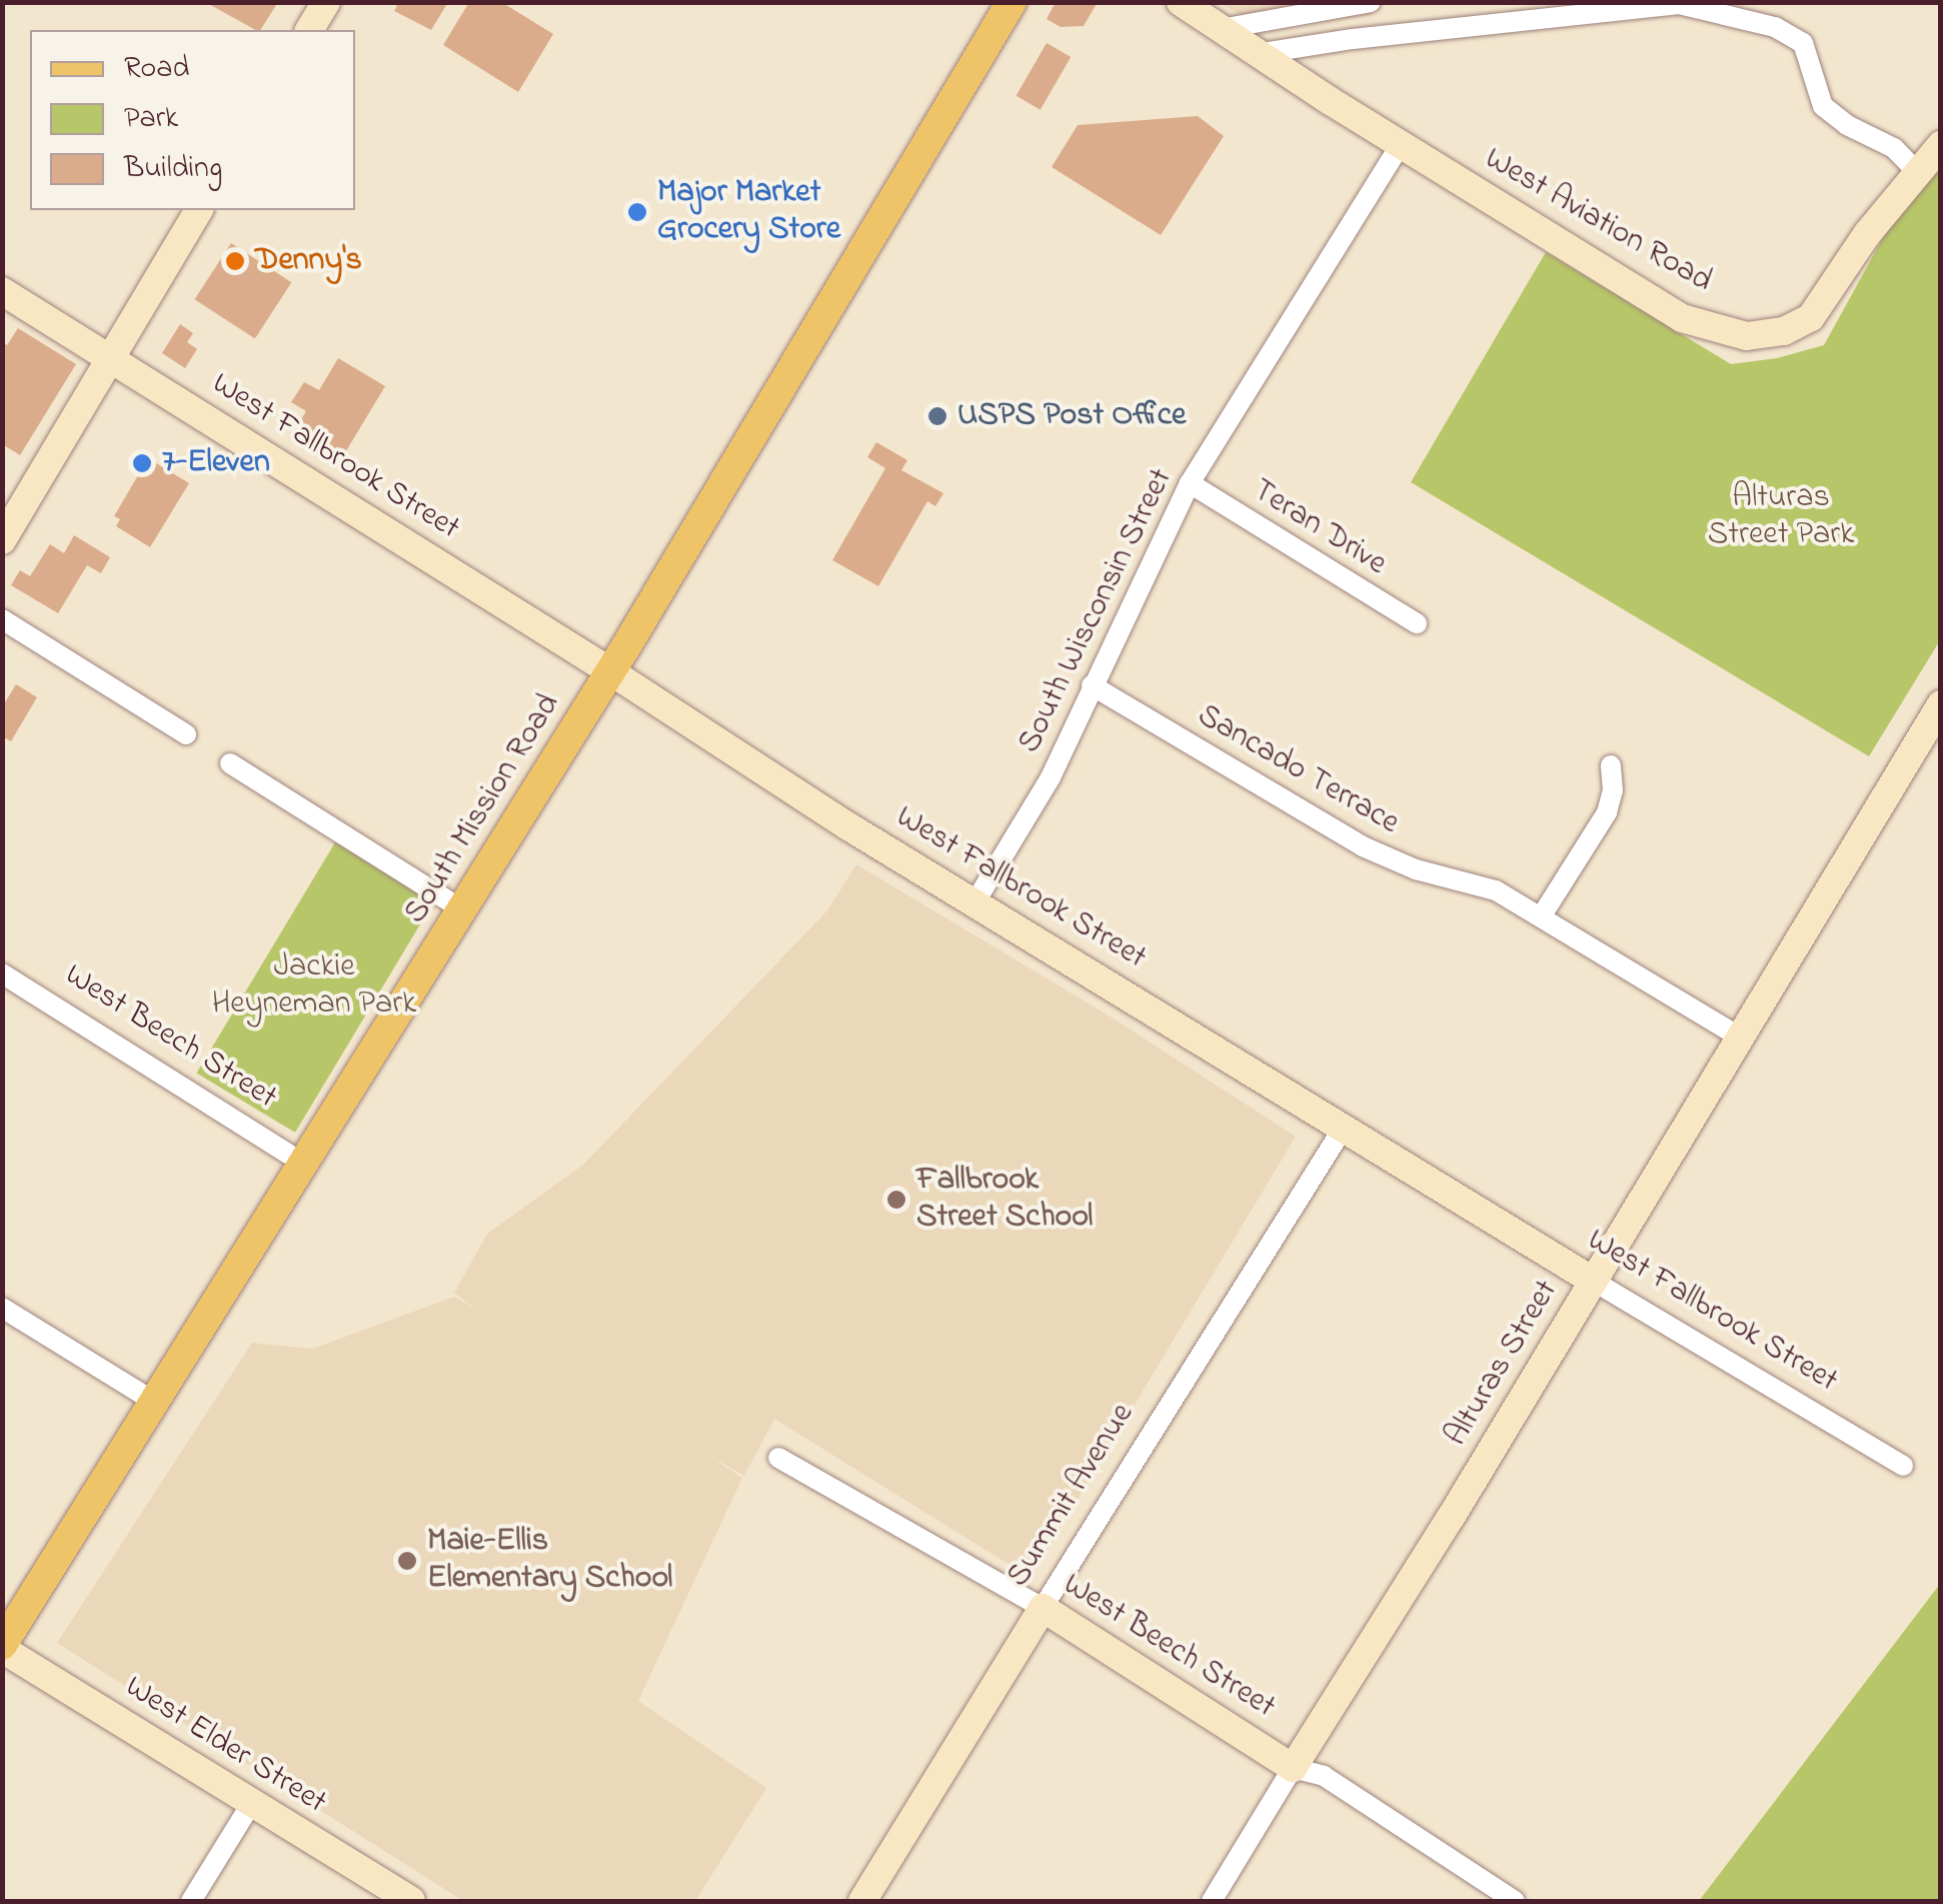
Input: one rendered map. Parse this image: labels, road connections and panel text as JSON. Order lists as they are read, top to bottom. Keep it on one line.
{"streets":{"main road":["South Mission Road"],"street":["West Aviation Road","West Fallbrook Street","Teran Drive","South Wisconsin Street","Sancado Terrace","West Beech Street","Alturas Street","Summit Avenue","West Elder Street"]},"crossings":[["West Aviation Road","South Wisconsin Street"],["West Fallbrook Street","South Wisconsin Street"],["West Fallbrook Street","South Mission Road"],["West Fallbrook Street","Alturas Street"],["West Fallbrook Street","Summit Avenue"],["Teran Drive","South Wisconsin Street"],["South Wisconsin Street","Sancado Terrace"],["Sancado Terrace","Alturas Street"],["South Mission Road","West Beech Street"],["South Mission Road","West Elder Street"],["West Beech Street","Alturas Street"],["West Beech Street","Summit Avenue"]],"parks":["Alturas Street Park","Jackie Heyneman Park"],"places":["Major Market Grocery Store","Denny's","USPS Post Office","7-Eleven","Fallbrook Street School","Maie-Ellis Elementary School"],"legend":["Road","Park","Building"]}
